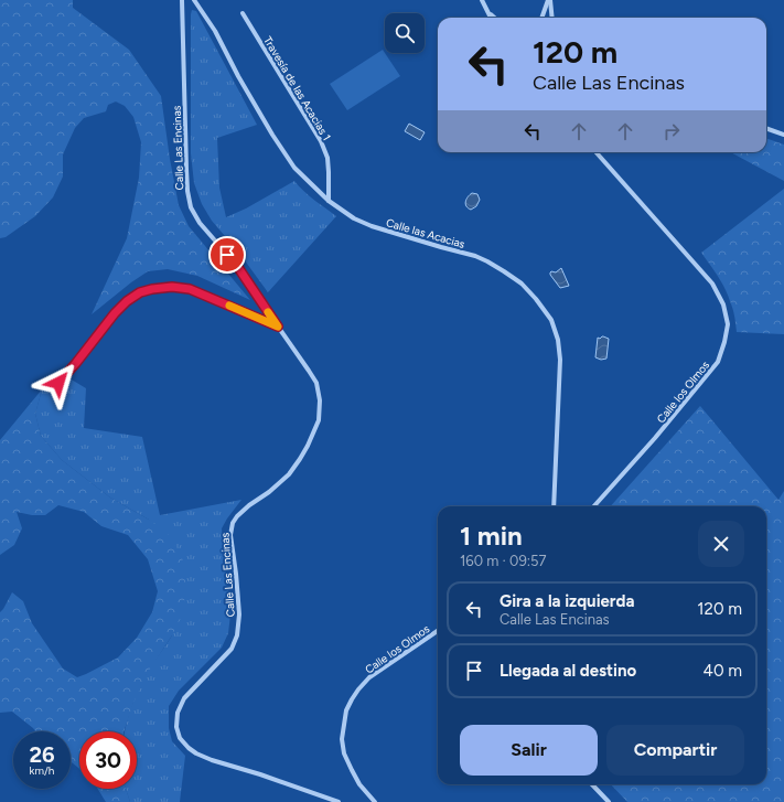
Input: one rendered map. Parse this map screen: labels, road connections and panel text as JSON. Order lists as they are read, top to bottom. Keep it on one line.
{"streets":{"street":["Travesía de las Acacias 1","Calle Las Encinas","Calle las Acacias","Calle los Olmos"]},"crossings":[["Travesía de las Acacias 1","Calle las Acacias"]],"page":{"turn":["120 m","Calle Las Encinas"],"heading":["1 min","160 m · 09:57"],"list":[{"name":"Gira a la izquierda","note":"Calle Las Encinas","value":"120 m"},{"name":"Llegada al destino","value":"40 m"}],"buttons":["Salir","Compartir"],"speed":"26 km/h","limit":"30"}}
